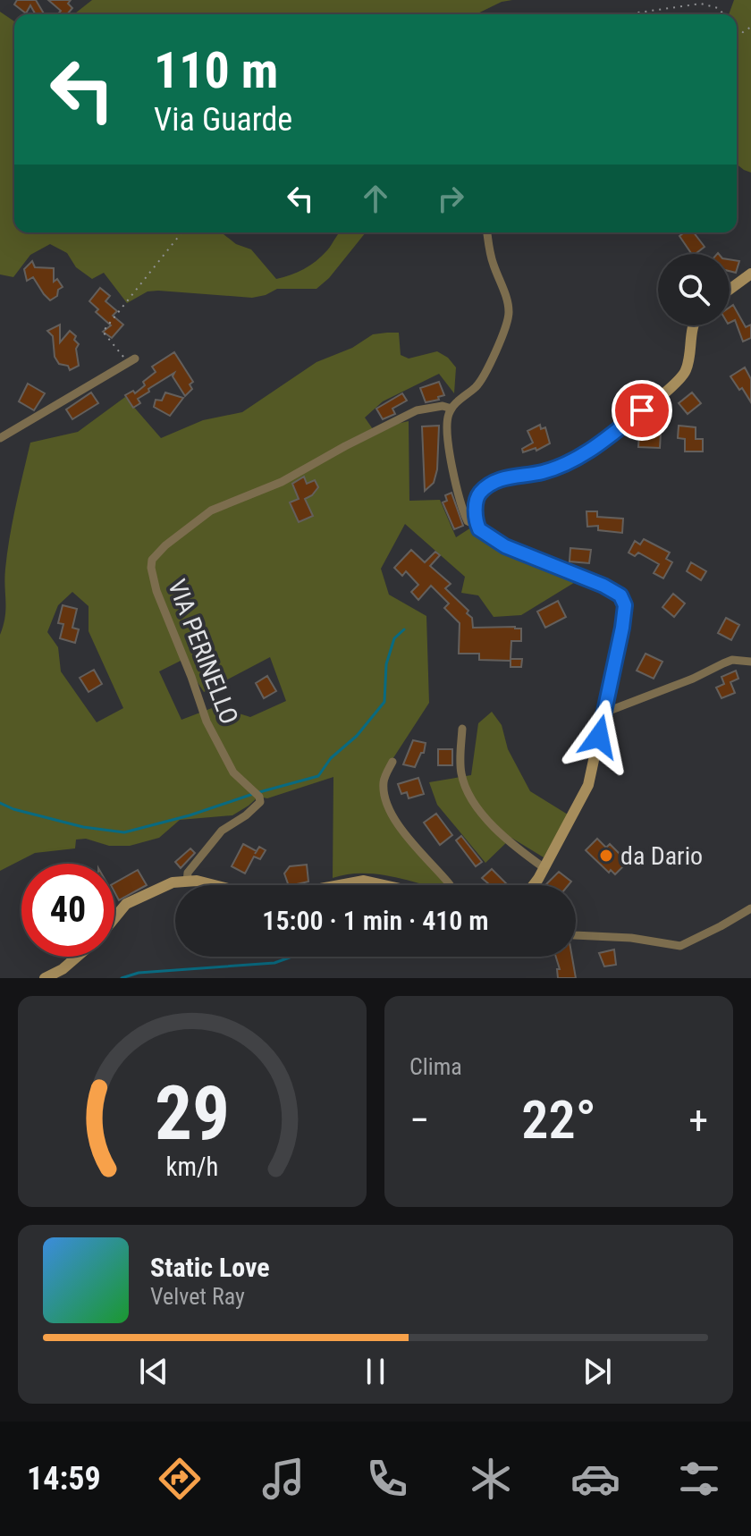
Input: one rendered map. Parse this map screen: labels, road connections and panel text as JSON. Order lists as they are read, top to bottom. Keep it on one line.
{"streets":{"street":["VIA PERINELLO"]},"places":["da Dario"],"page":{"turn":["110 m","Via Guarde"],"limit":"40","trip":"15:00 · 1 min · 410 m","tile":"Clima","heat":["−","22°","+"],"song":["Static Love","Velvet Ray"],"tabs":"14:59","gauge":["29","km/h"]}}
